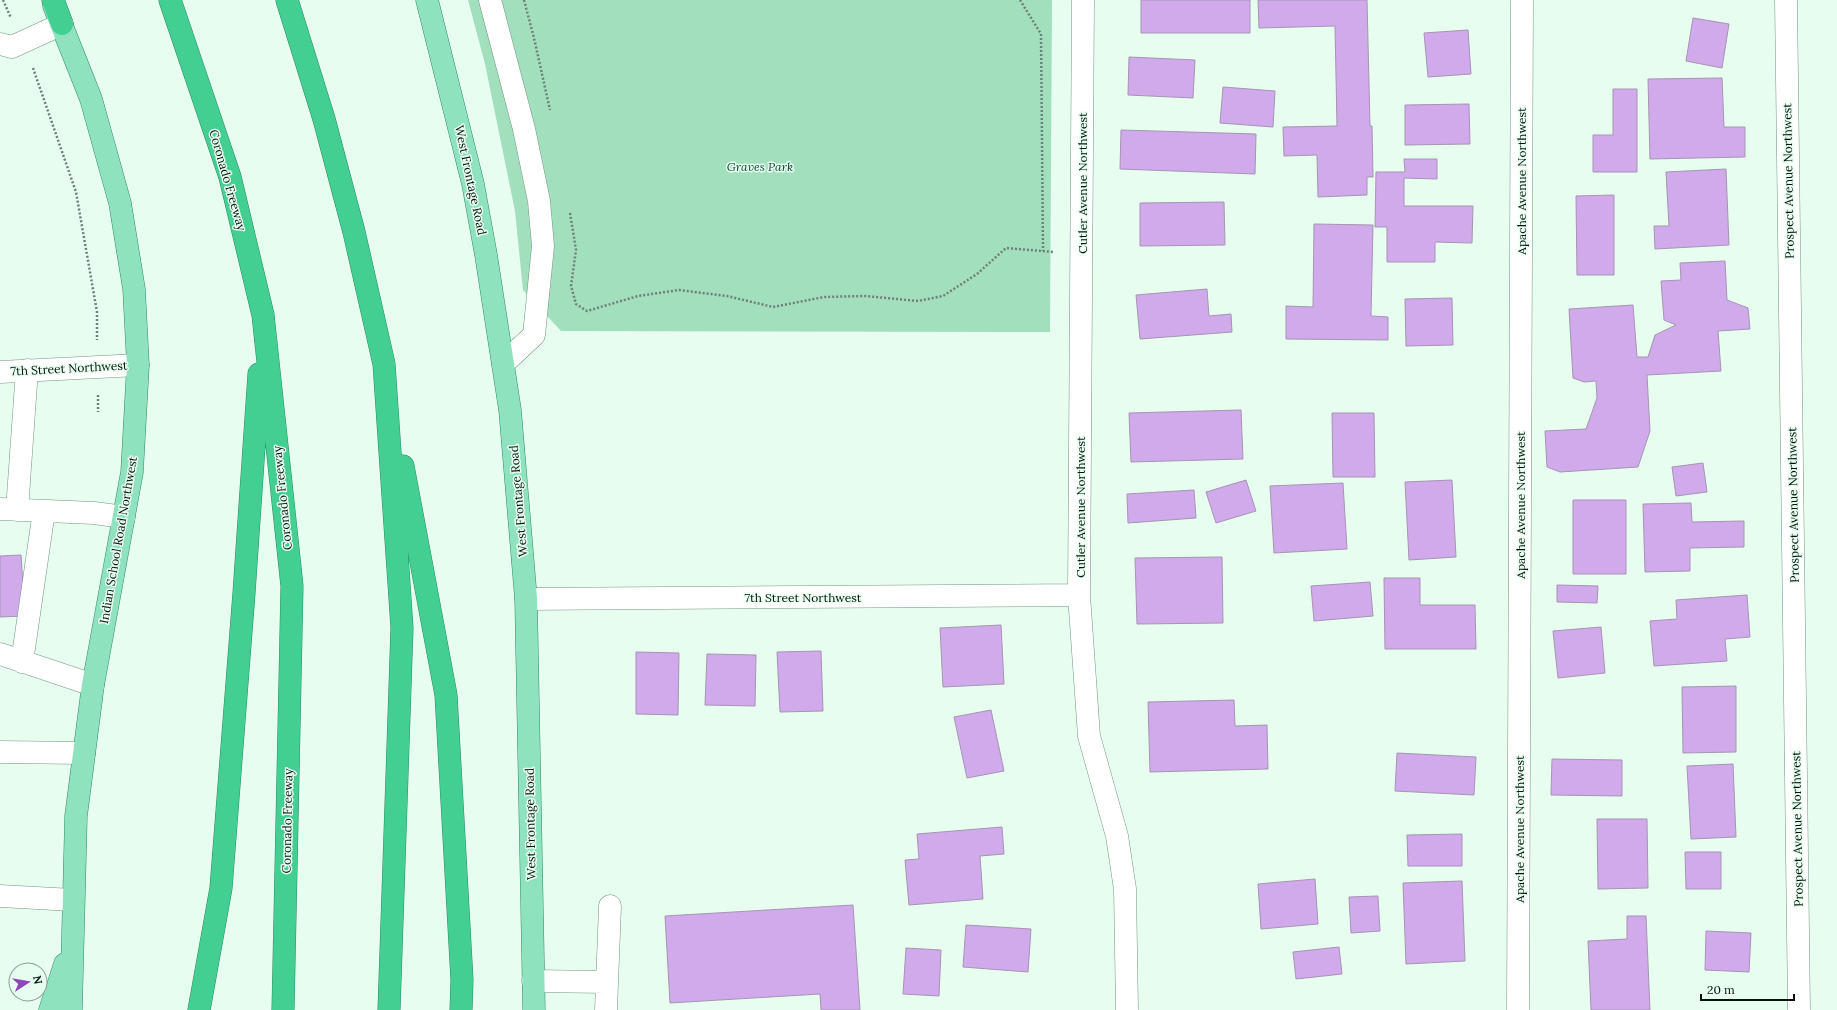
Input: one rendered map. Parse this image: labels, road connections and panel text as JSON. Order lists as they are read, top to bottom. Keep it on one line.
{"streets":{"highway":["Coronado Freeway"],"main road":["West Frontage Road","Indian School Road Northwest"],"street":["Apache Avenue Northwest","Prospect Avenue Northwest","Cutler Avenue Northwest","7th Street Northwest"]},"crossings":[["West Frontage Road","7th Street Northwest"],["Cutler Avenue Northwest","7th Street Northwest"],["7th Street Northwest","Indian School Road Northwest"]],"parks":["Graves Park"],"scale_bar":"20 m","north":"right"}
